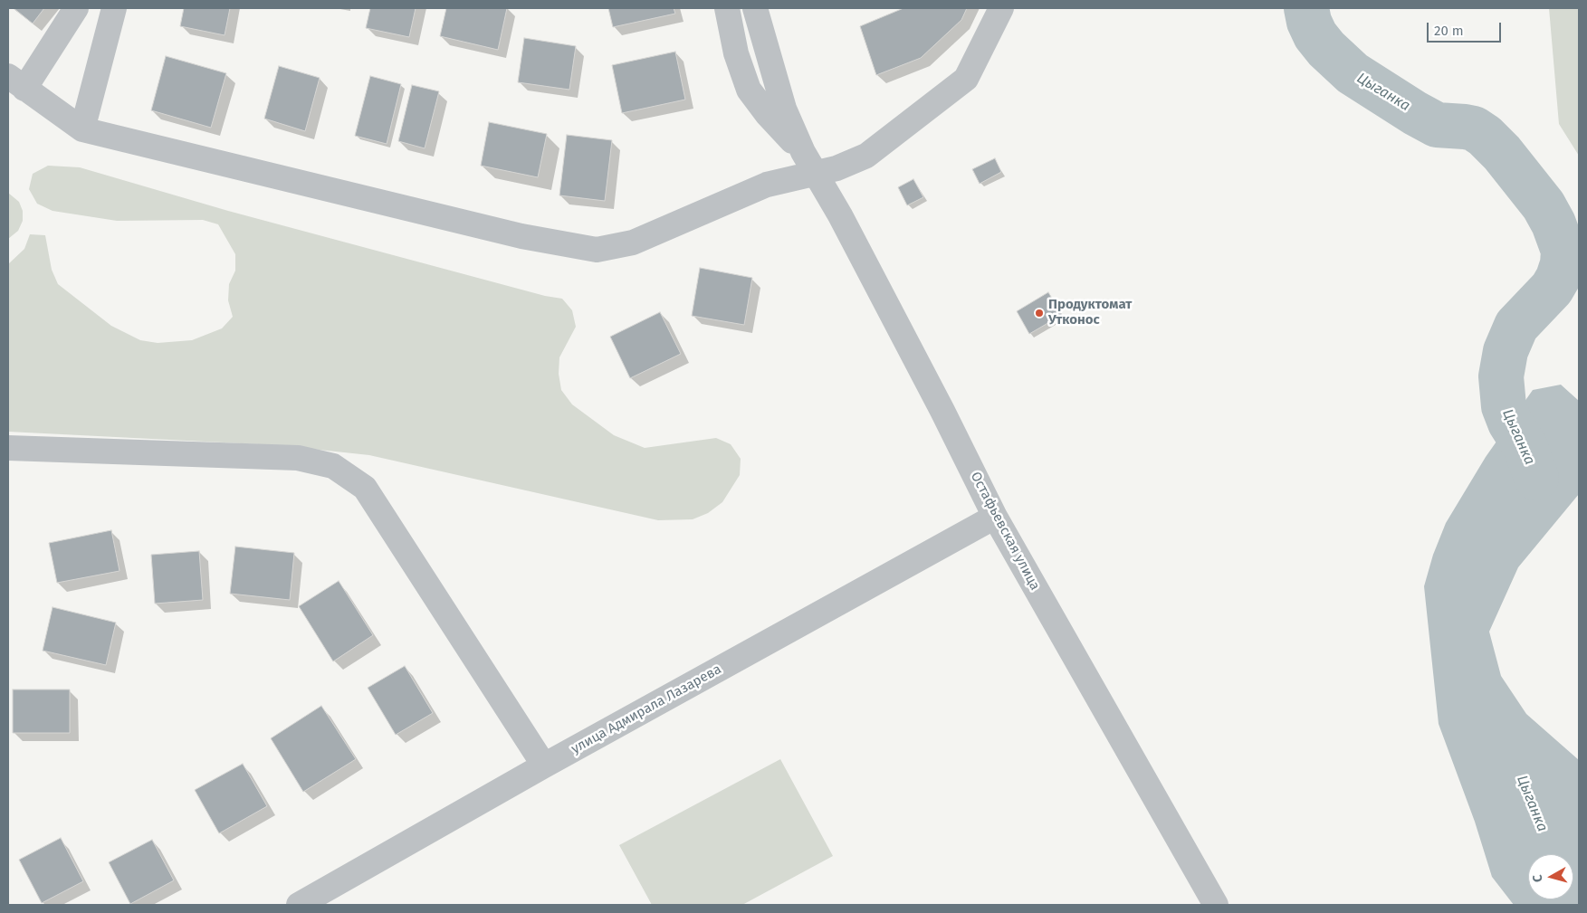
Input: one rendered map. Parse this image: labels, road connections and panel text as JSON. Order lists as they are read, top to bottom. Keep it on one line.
{"streets":{"street":["Остафьевская улица","улица Адмирала Лазарева"]},"crossings":[["Остафьевская улица","улица Адмирала Лазарева"]],"water":["Цыганка"],"places":["Продуктомат Утконос"],"scale_bar":"20 m","north":"left"}
